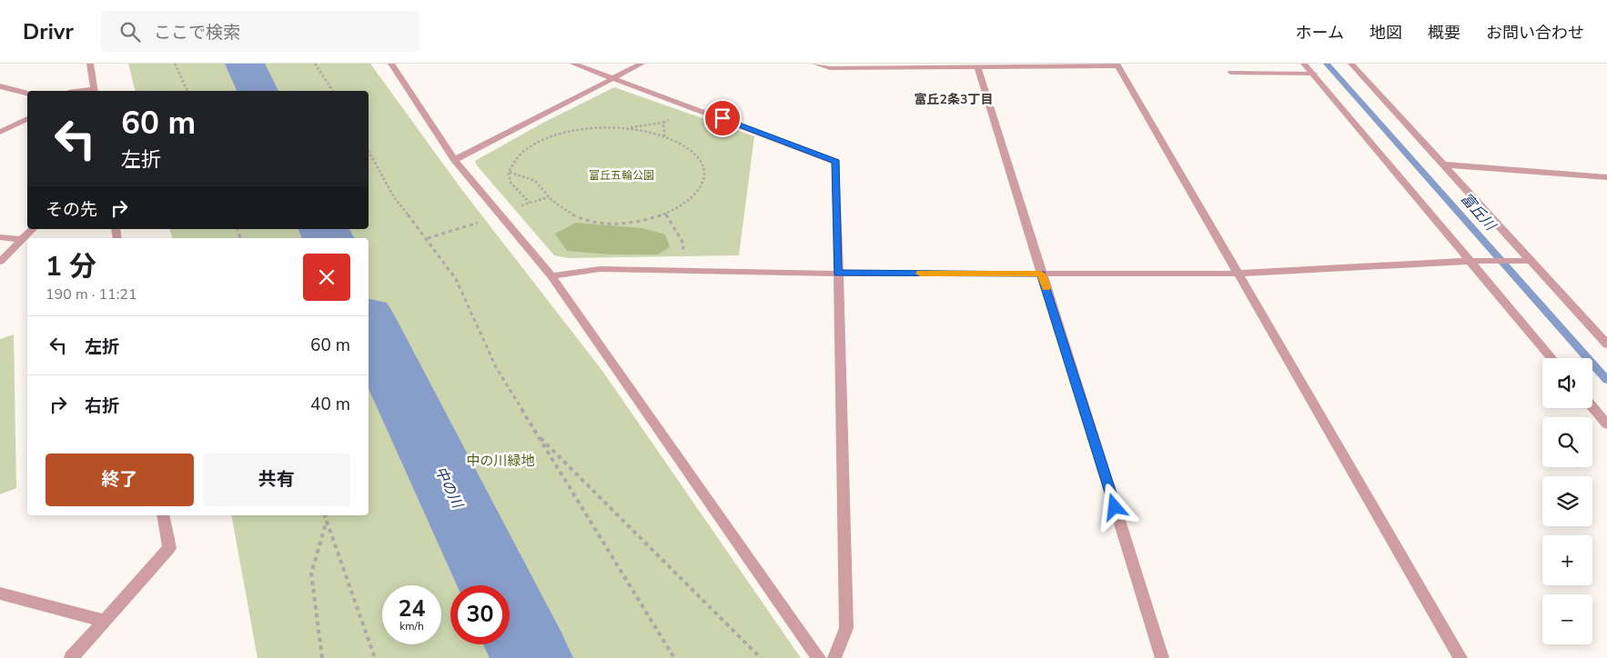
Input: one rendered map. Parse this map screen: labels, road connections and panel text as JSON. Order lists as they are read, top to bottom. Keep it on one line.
{"districts":["富丘2条3丁目"],"water":["富丘川","中の川"],"parks":["富丘五輪公園","中の川緑地"],"page":{"header":"Drivr","search":"ここで検索","nav":["ホーム","地図","概要","お問い合わせ"],"turn":["60 m","左折"],"then":"その先","heading":["1 分","190 m · 11:21"],"list":[{"name":"左折","value":"60 m"},{"name":"右折","value":"40 m"}],"map_buttons":["+","−"],"buttons":["終了","共有"],"speed":"24 km/h","limit":"30"}}
